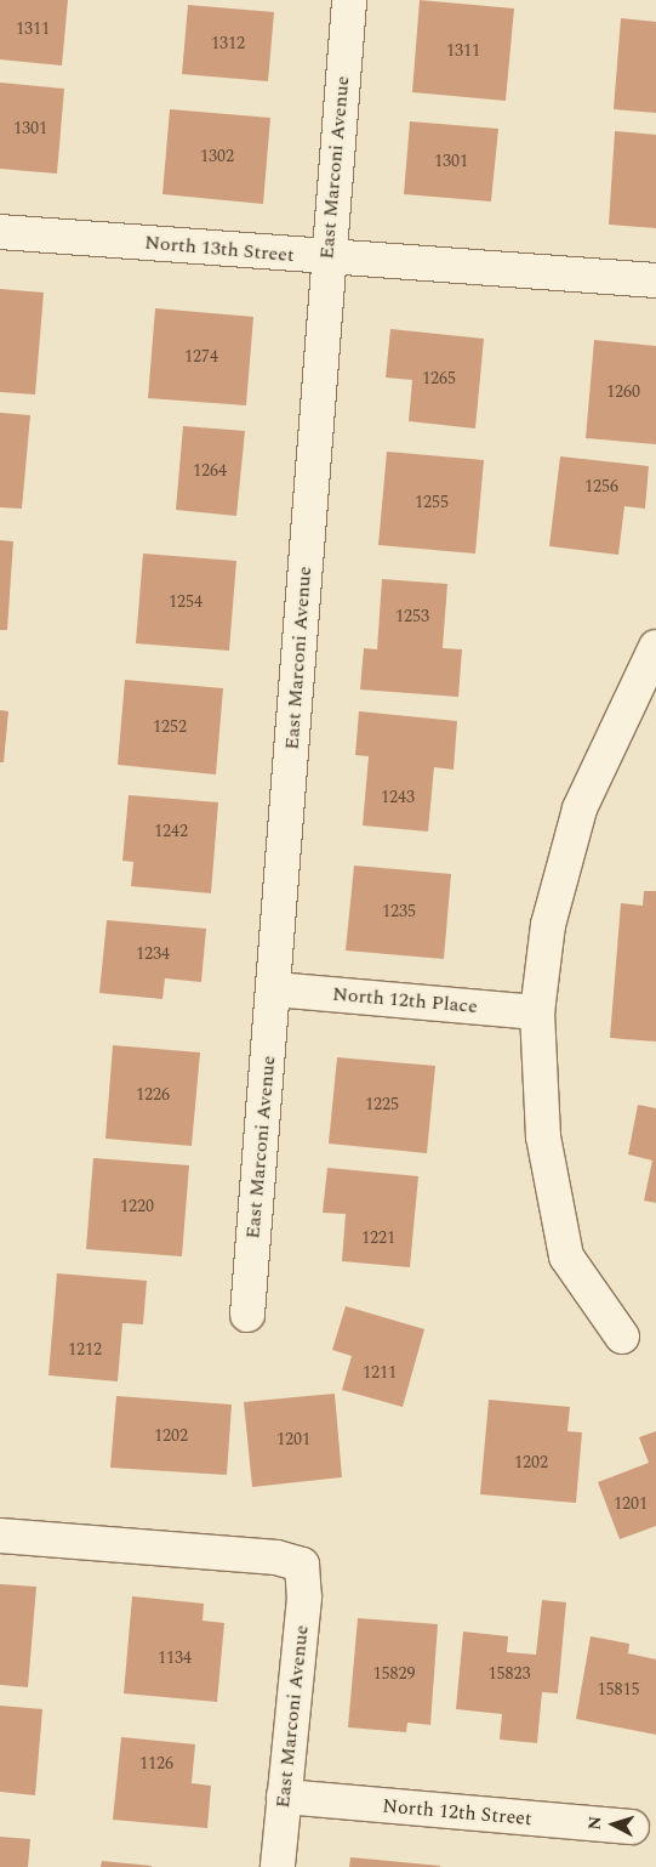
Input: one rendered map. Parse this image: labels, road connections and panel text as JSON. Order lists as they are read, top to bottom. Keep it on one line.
{"streets":{"street":["East Marconi Avenue","North 13th Street","North 12th Place","North 12th Street"]},"crossings":[["East Marconi Avenue","North 13th Street"],["East Marconi Avenue","North 12th Place"],["East Marconi Avenue","North 12th Street"]],"house_numbers":["1311","1312","1311","1301","1302","1301","1274","1265","1260","1264","1256","1255","1254","1253","1252","1243","1242","1235","1234","1226","1225","1220","1221","1212","1211","1202","1201","1202","1201","1134","15829","15823","15815","1126"],"north":"left"}
